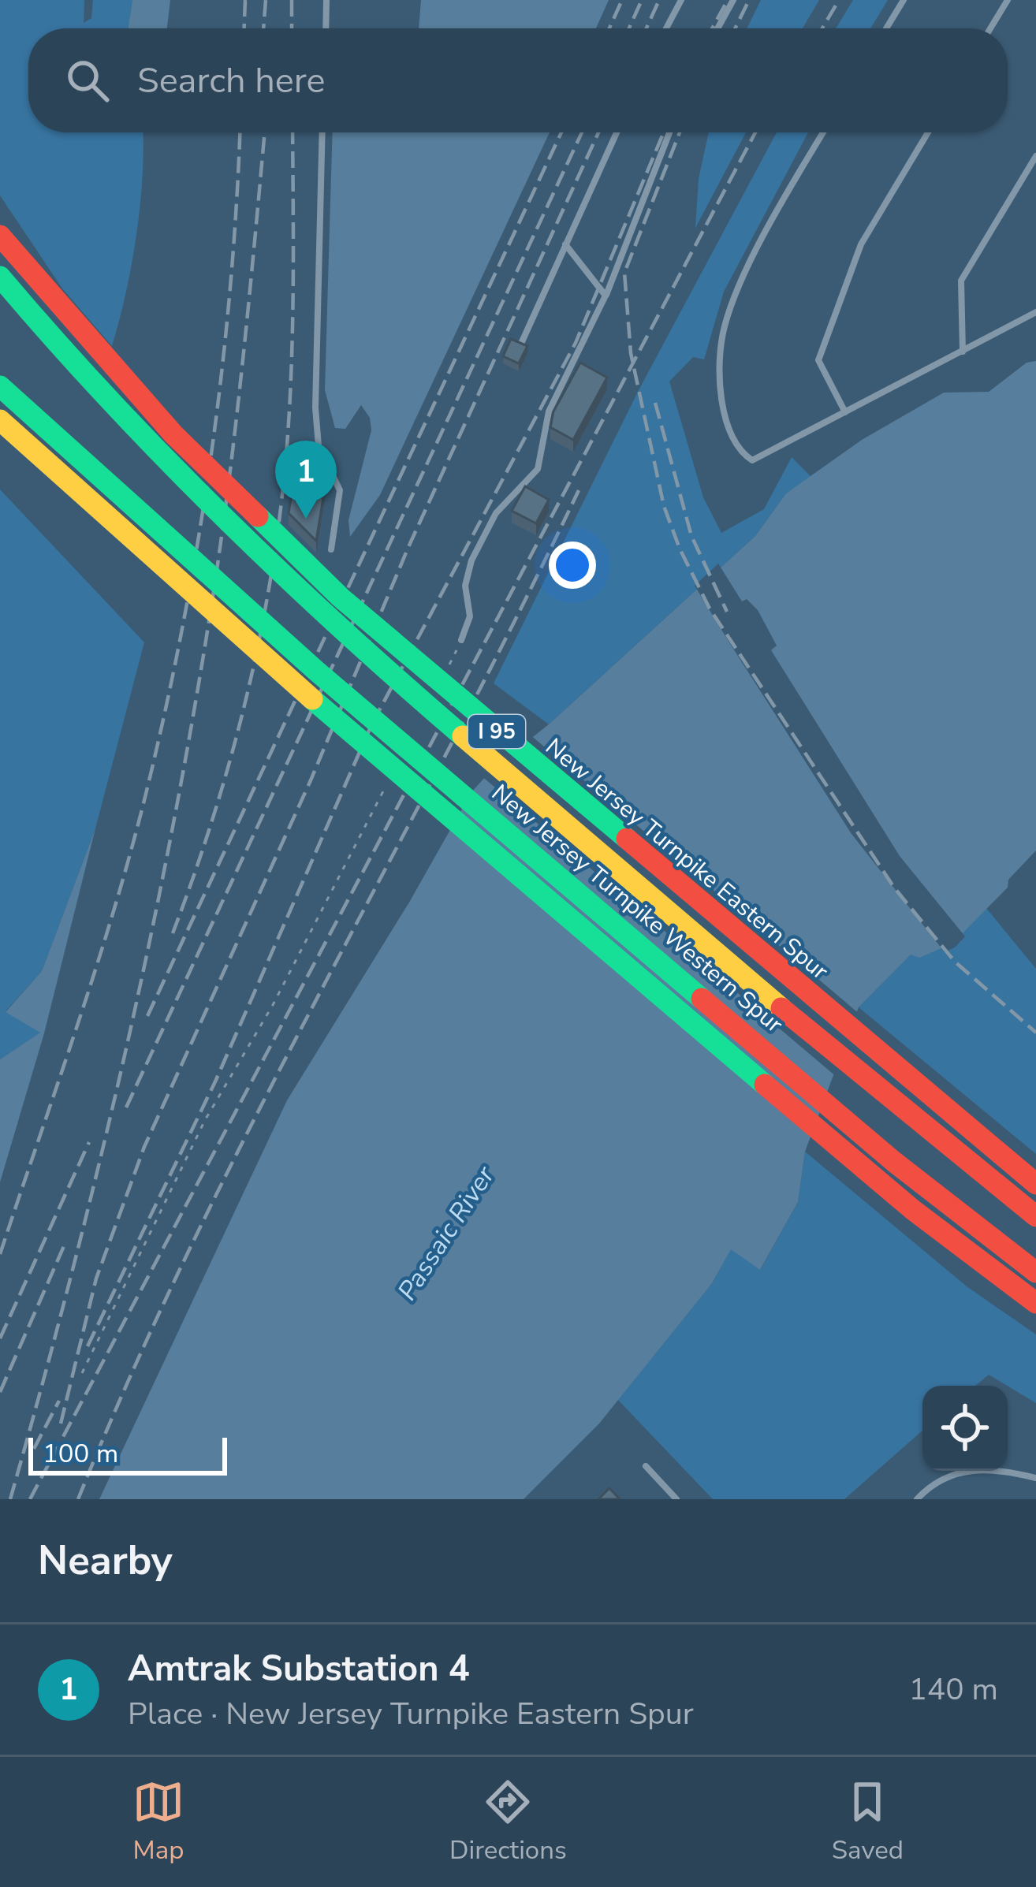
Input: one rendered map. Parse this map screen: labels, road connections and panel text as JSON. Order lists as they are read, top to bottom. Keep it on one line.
{"streets":{"highway":["I 95","New Jersey Turnpike Eastern Spur","New Jersey Turnpike Western Spur"]},"water":["Passaic River"],"scale_bar":"100 m","page":{"search":"Search here","pins":"1","scale":"100 m","heading":"Nearby","list":[{"mark":"1","name":"Amtrak Substation 4","note":"Place · New Jersey Turnpike Eastern Spur","value":"140 m"}],"nav":["Map","Directions","Saved"]}}
